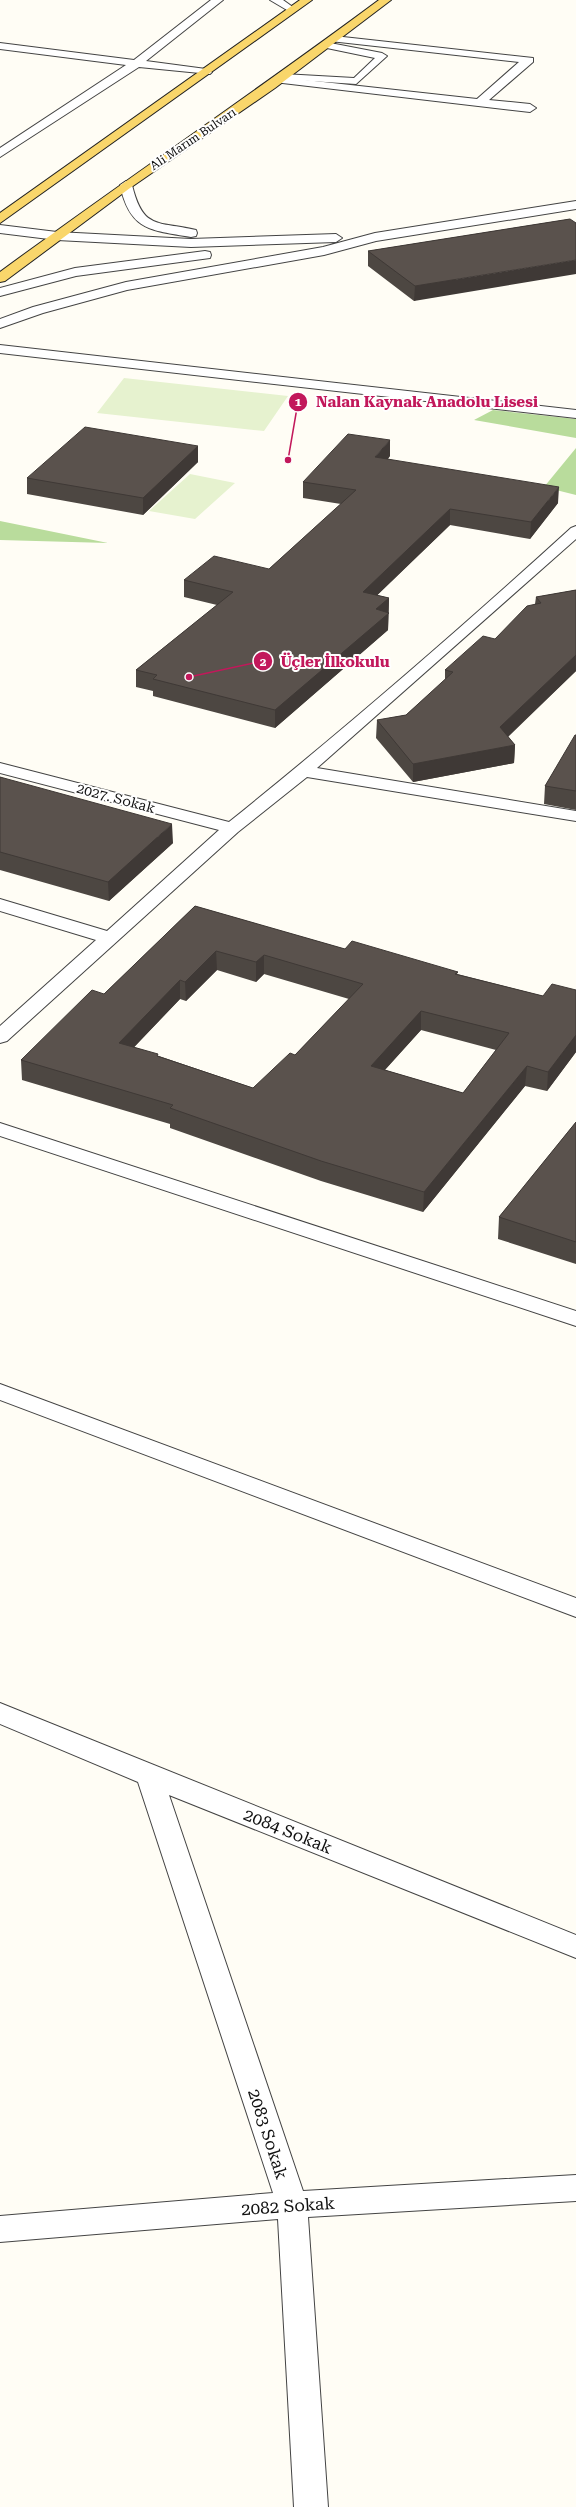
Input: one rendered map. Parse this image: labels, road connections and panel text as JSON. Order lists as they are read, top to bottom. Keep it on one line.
{"streets":{"main road":["Ali Marım Bulvarı"],"street":["2027. Sokak","2084 Sokak","2083 Sokak","2082 Sokak"]},"crossings":[["2084 Sokak","2083 Sokak"],["2083 Sokak","2082 Sokak"]],"places":["Nalan Kaynak Anadolu Lisesi","Üçler İlkokulu"]}
